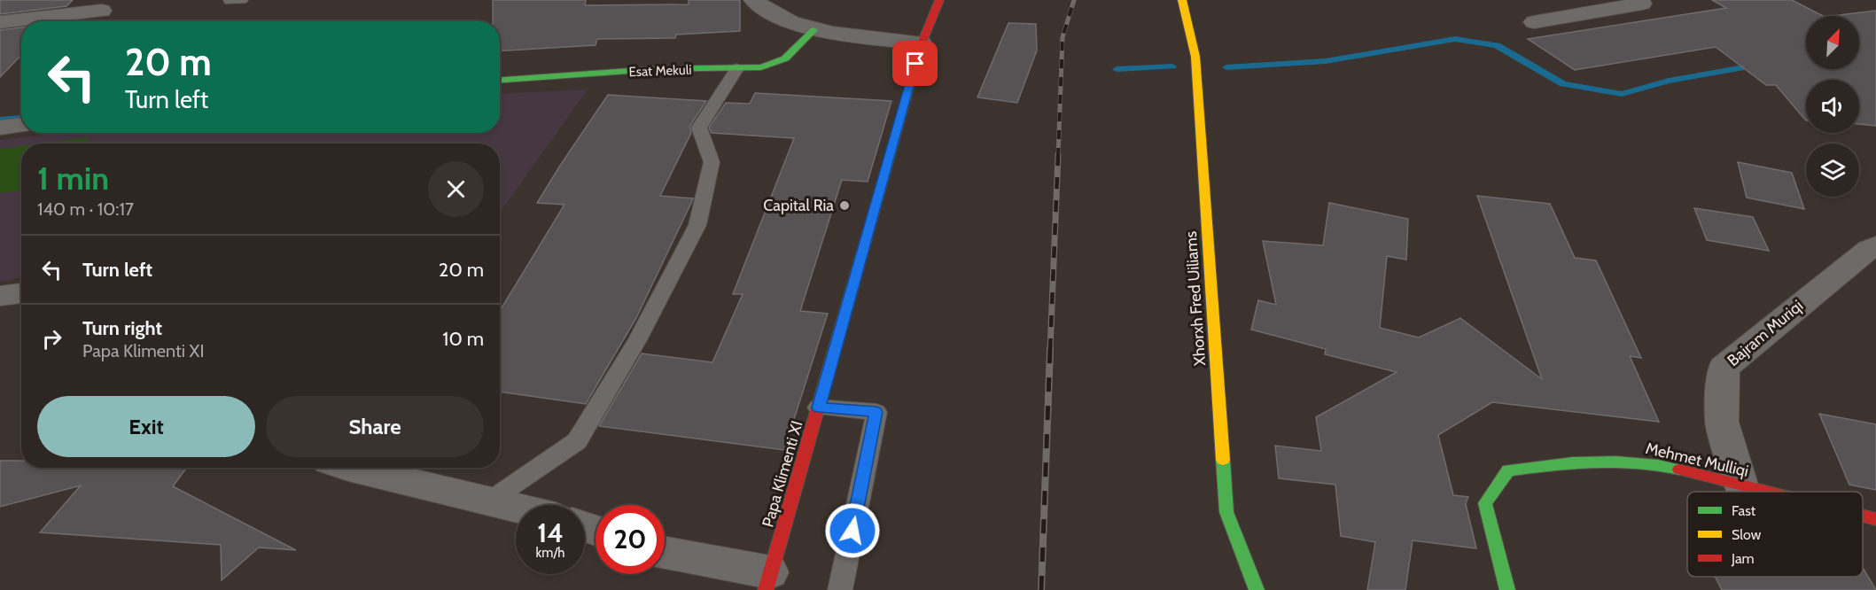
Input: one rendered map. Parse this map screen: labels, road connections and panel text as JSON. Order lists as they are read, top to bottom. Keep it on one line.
{"streets":{"street":["Esat Mekuli","Xhorxh Fred Uiliams","Bajram Muriqi","Mehmet Mulliqi","Papa Klimenti XI"]},"crossings":[["Bajram Muriqi","Mehmet Mulliqi"]],"places":["Capital Ria"],"legend":["Fast","Slow","Jam"],"north":"top right","page":{"turn":["20 m","Turn left"],"heading":["1 min","140 m · 10:17"],"list":[{"name":"Turn left","value":"20 m"},{"name":"Turn right","note":"Papa Klimenti XI","value":"10 m"}],"buttons":["Exit","Share"],"speed":"14 km/h","limit":"20"}}
